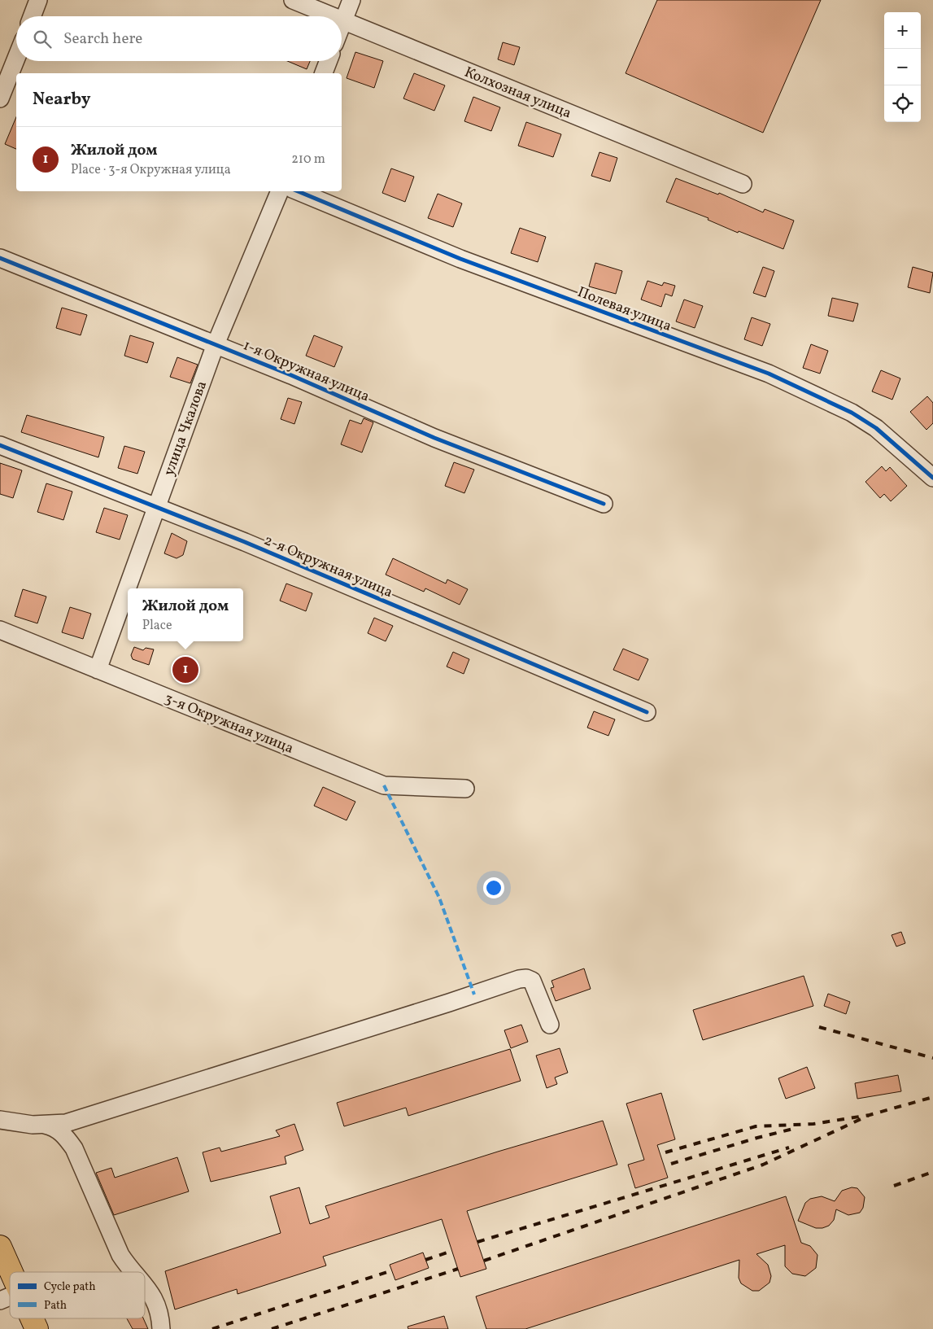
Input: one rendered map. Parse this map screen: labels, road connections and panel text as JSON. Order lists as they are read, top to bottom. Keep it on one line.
{"streets":{"street":["Колхозная улица","Полевая улица","1-я Окружная улица","улица Чкалова","2-я Окружная улица","3-я Окружная улица"]},"crossings":[["1-я Окружная улица","улица Чкалова"],["улица Чкалова","2-я Окружная улица"],["улица Чкалова","3-я Окружная улица"]],"legend":["Cycle path","Path"],"page":{"map_buttons":["+","−"],"search":"Search here","heading":"Nearby","list":[{"mark":"1","name":"Жилой дом","note":"Place · 3-я Окружная улица","value":"210 m"}],"popup":["Жилой дом","Place"],"pins":"1"}}
